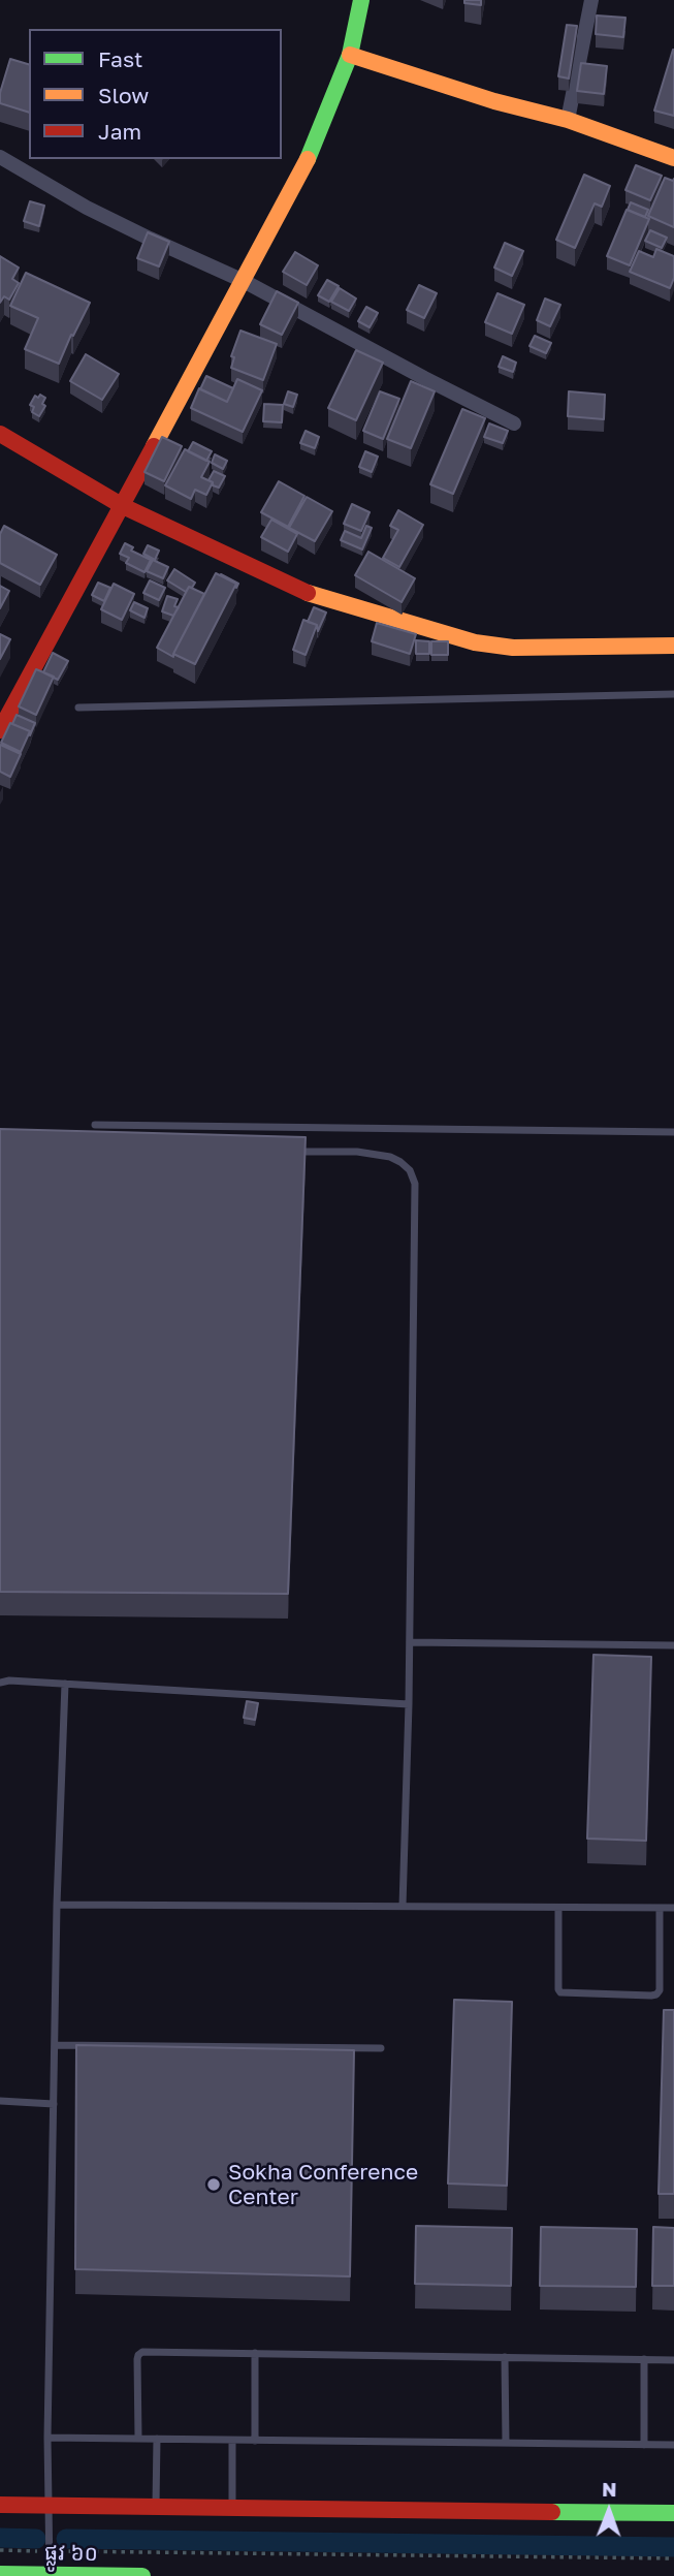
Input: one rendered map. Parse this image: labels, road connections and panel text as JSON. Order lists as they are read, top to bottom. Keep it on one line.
{"streets":{"street":["ផ្លូវ ៦០"]},"places":["Sokha Conference Center"],"legend":["Fast","Slow","Jam"],"north":"top"}
